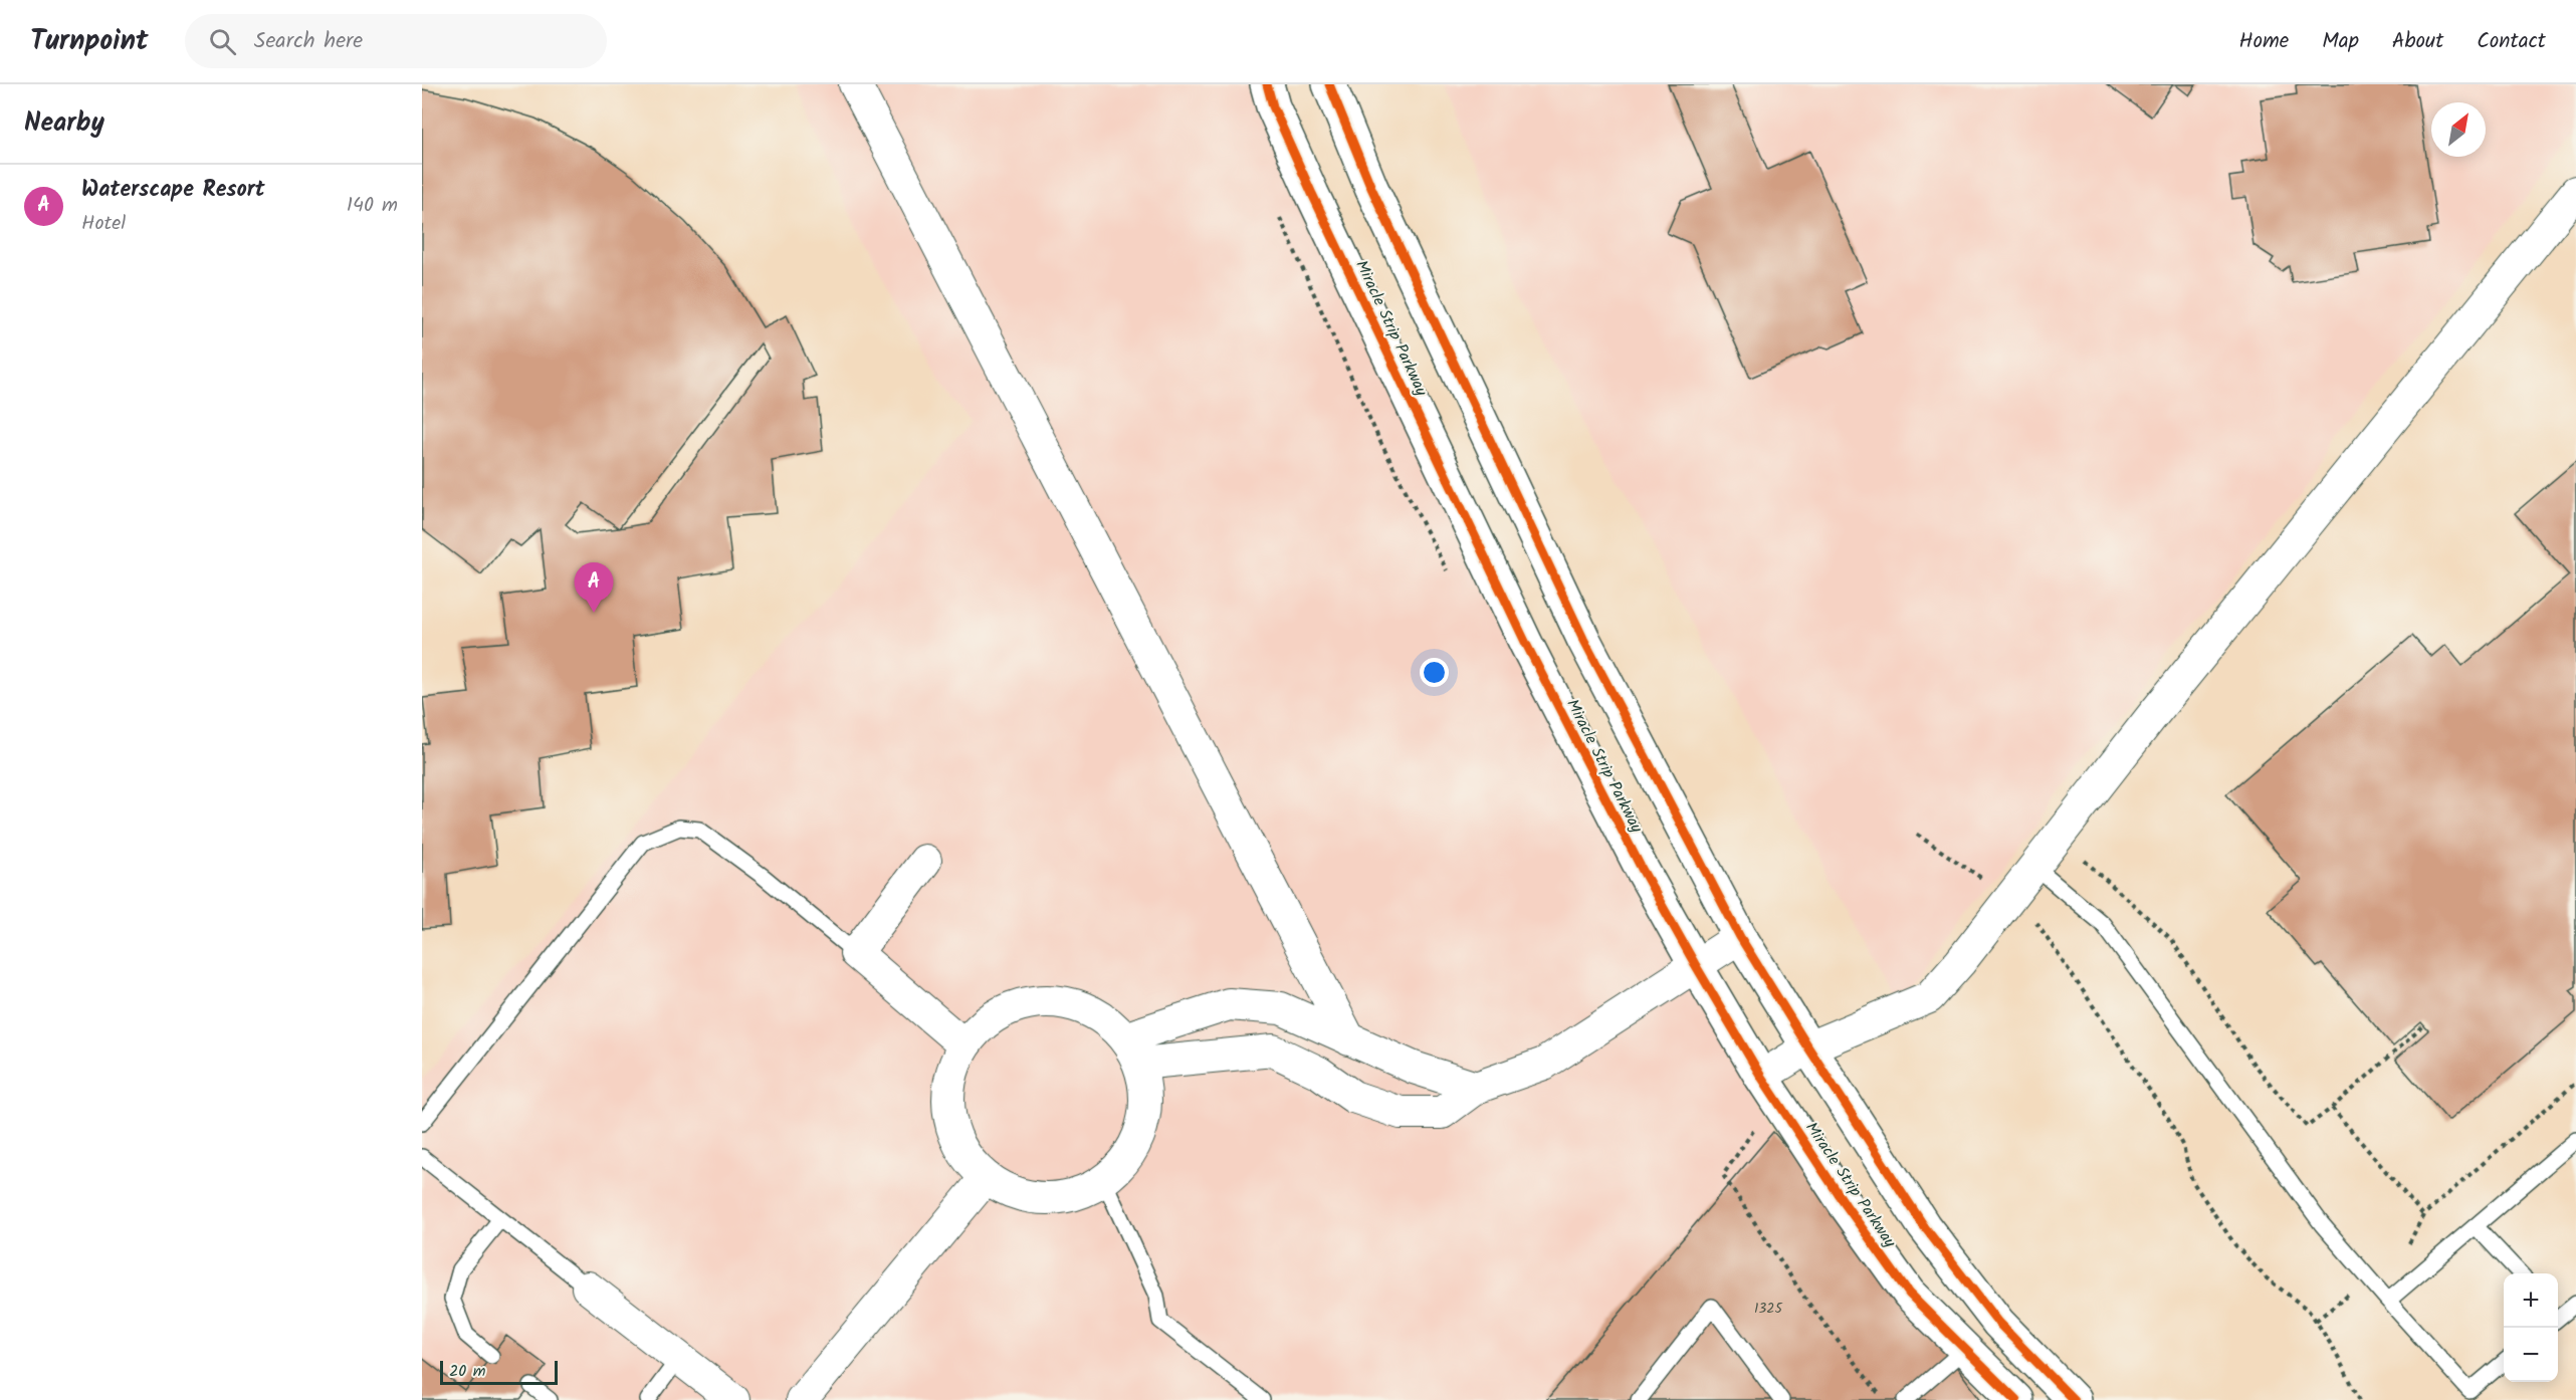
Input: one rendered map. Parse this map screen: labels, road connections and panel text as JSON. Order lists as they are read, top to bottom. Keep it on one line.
{"streets":{"highway":["Miracle Strip Parkway"]},"house_numbers":["1325"],"scale_bar":"20 m","north":"top right","page":{"header":"Turnpoint","search":"Search here","nav":["Home","Map","About","Contact"],"heading":"Nearby","list":[{"mark":"A","name":"Waterscape Resort","note":"Hotel","value":"140 m"}],"pins":"A","map_buttons":["+","−"],"scale":"20 m"}}
